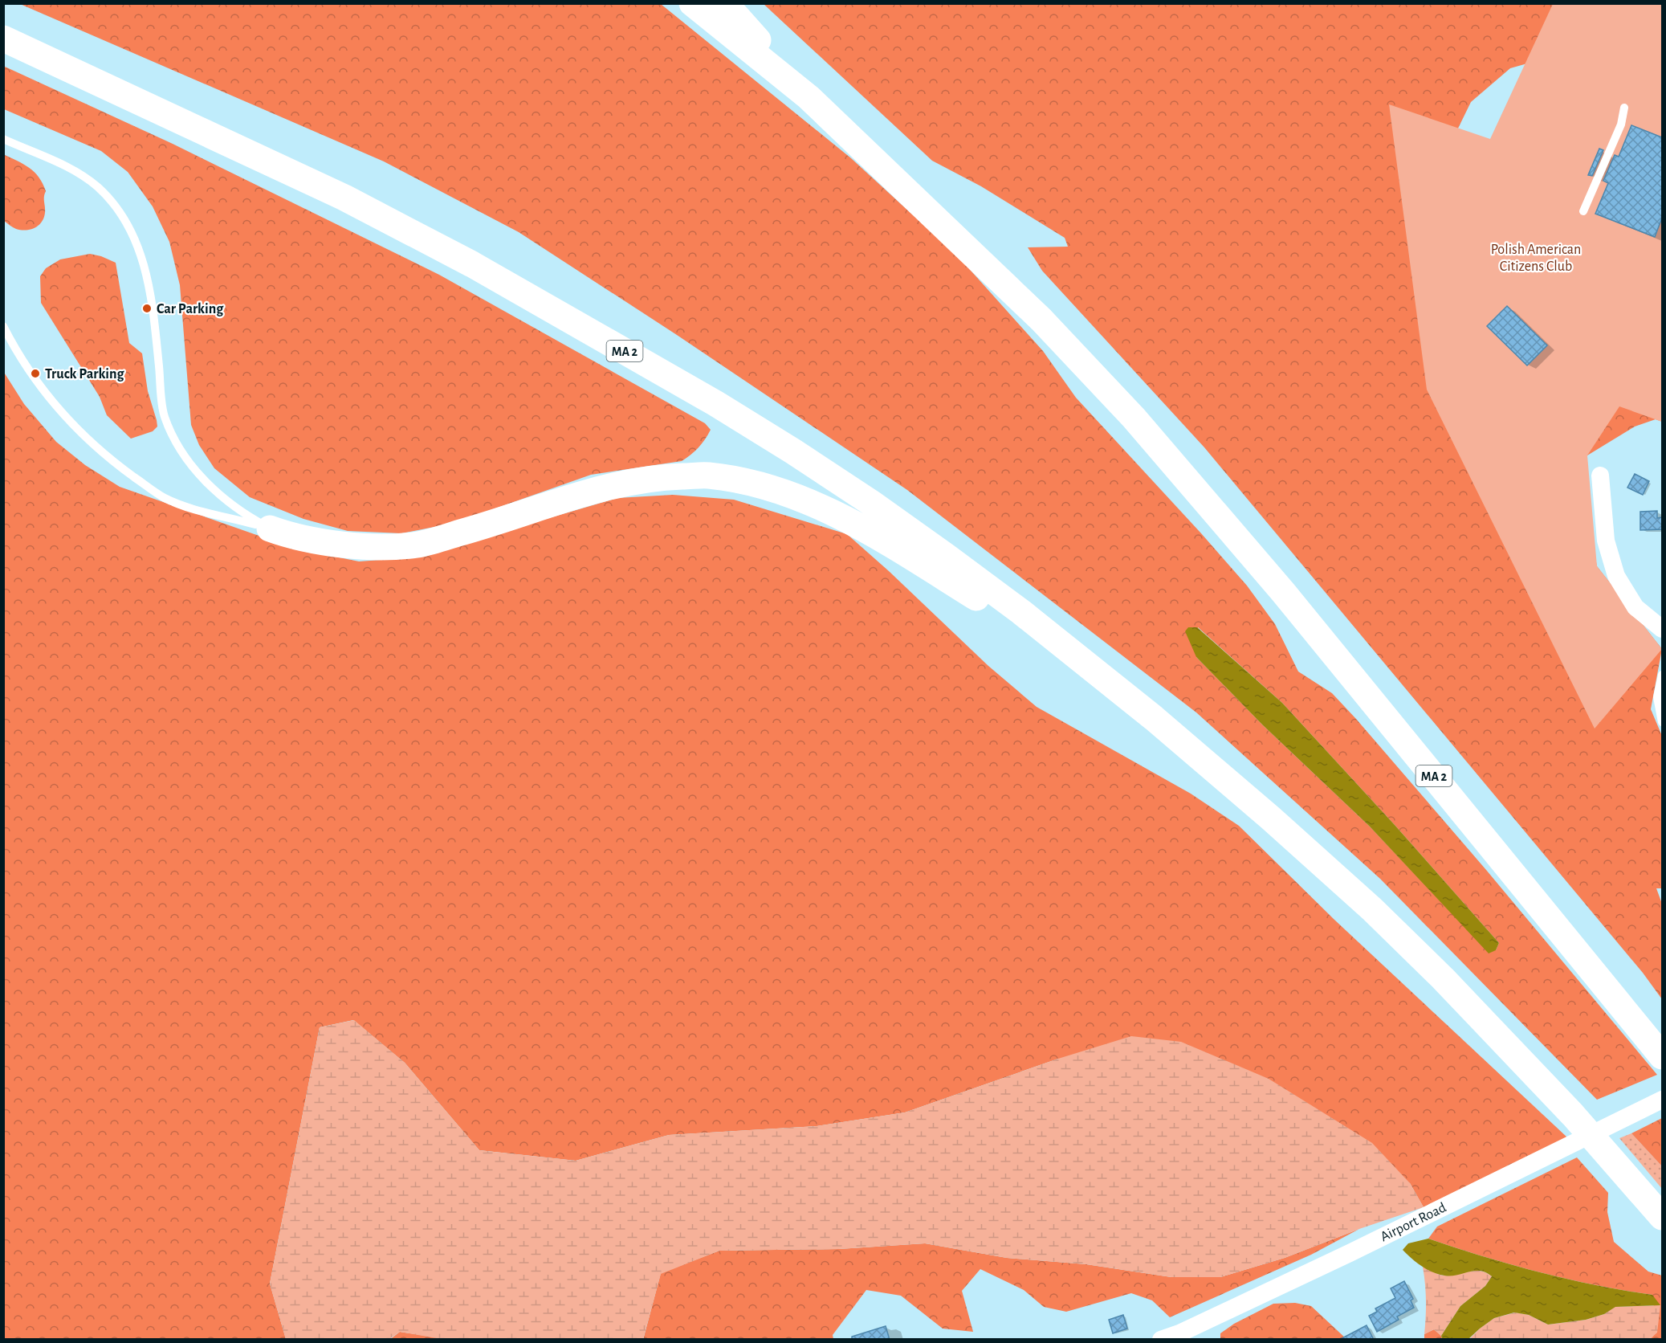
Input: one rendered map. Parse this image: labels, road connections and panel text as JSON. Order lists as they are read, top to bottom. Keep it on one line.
{"streets":{"highway":["MA 2"],"street":["Airport Road"]},"parks":["Polish American Citizens Club"],"places":["Car Parking","Truck Parking"]}
